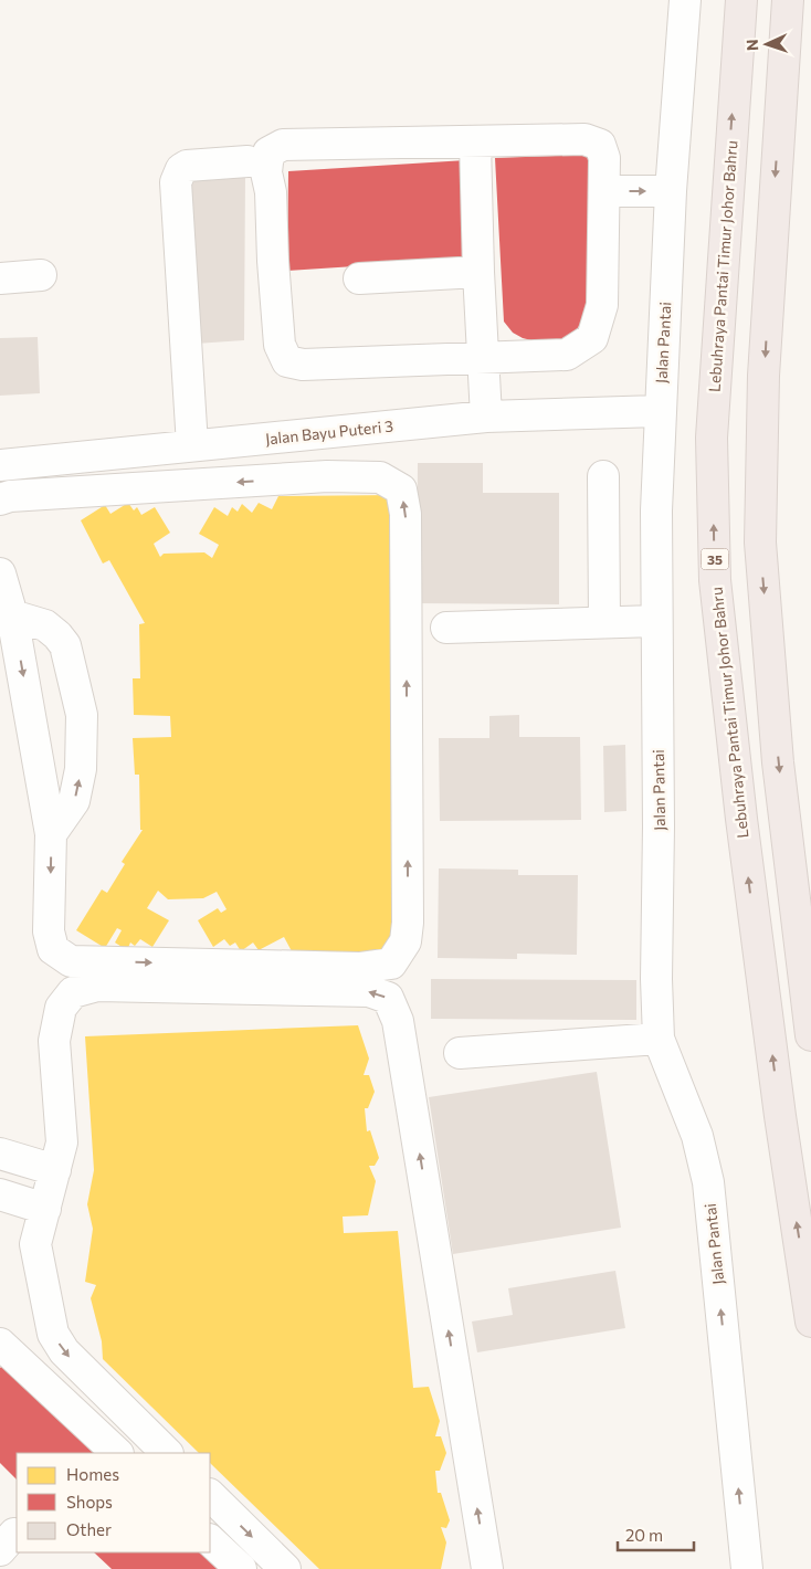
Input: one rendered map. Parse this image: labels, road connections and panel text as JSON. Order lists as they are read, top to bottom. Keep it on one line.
{"streets":{"highway":["Lebuhraya Pantai Timur Johor Bahru","35"],"street":["Jalan Pantai","Jalan Bayu Puteri 3"]},"crossings":[["Jalan Pantai","Jalan Bayu Puteri 3"]],"legend":["Homes","Shops","Other"],"scale_bar":"20 m","north":"left"}
